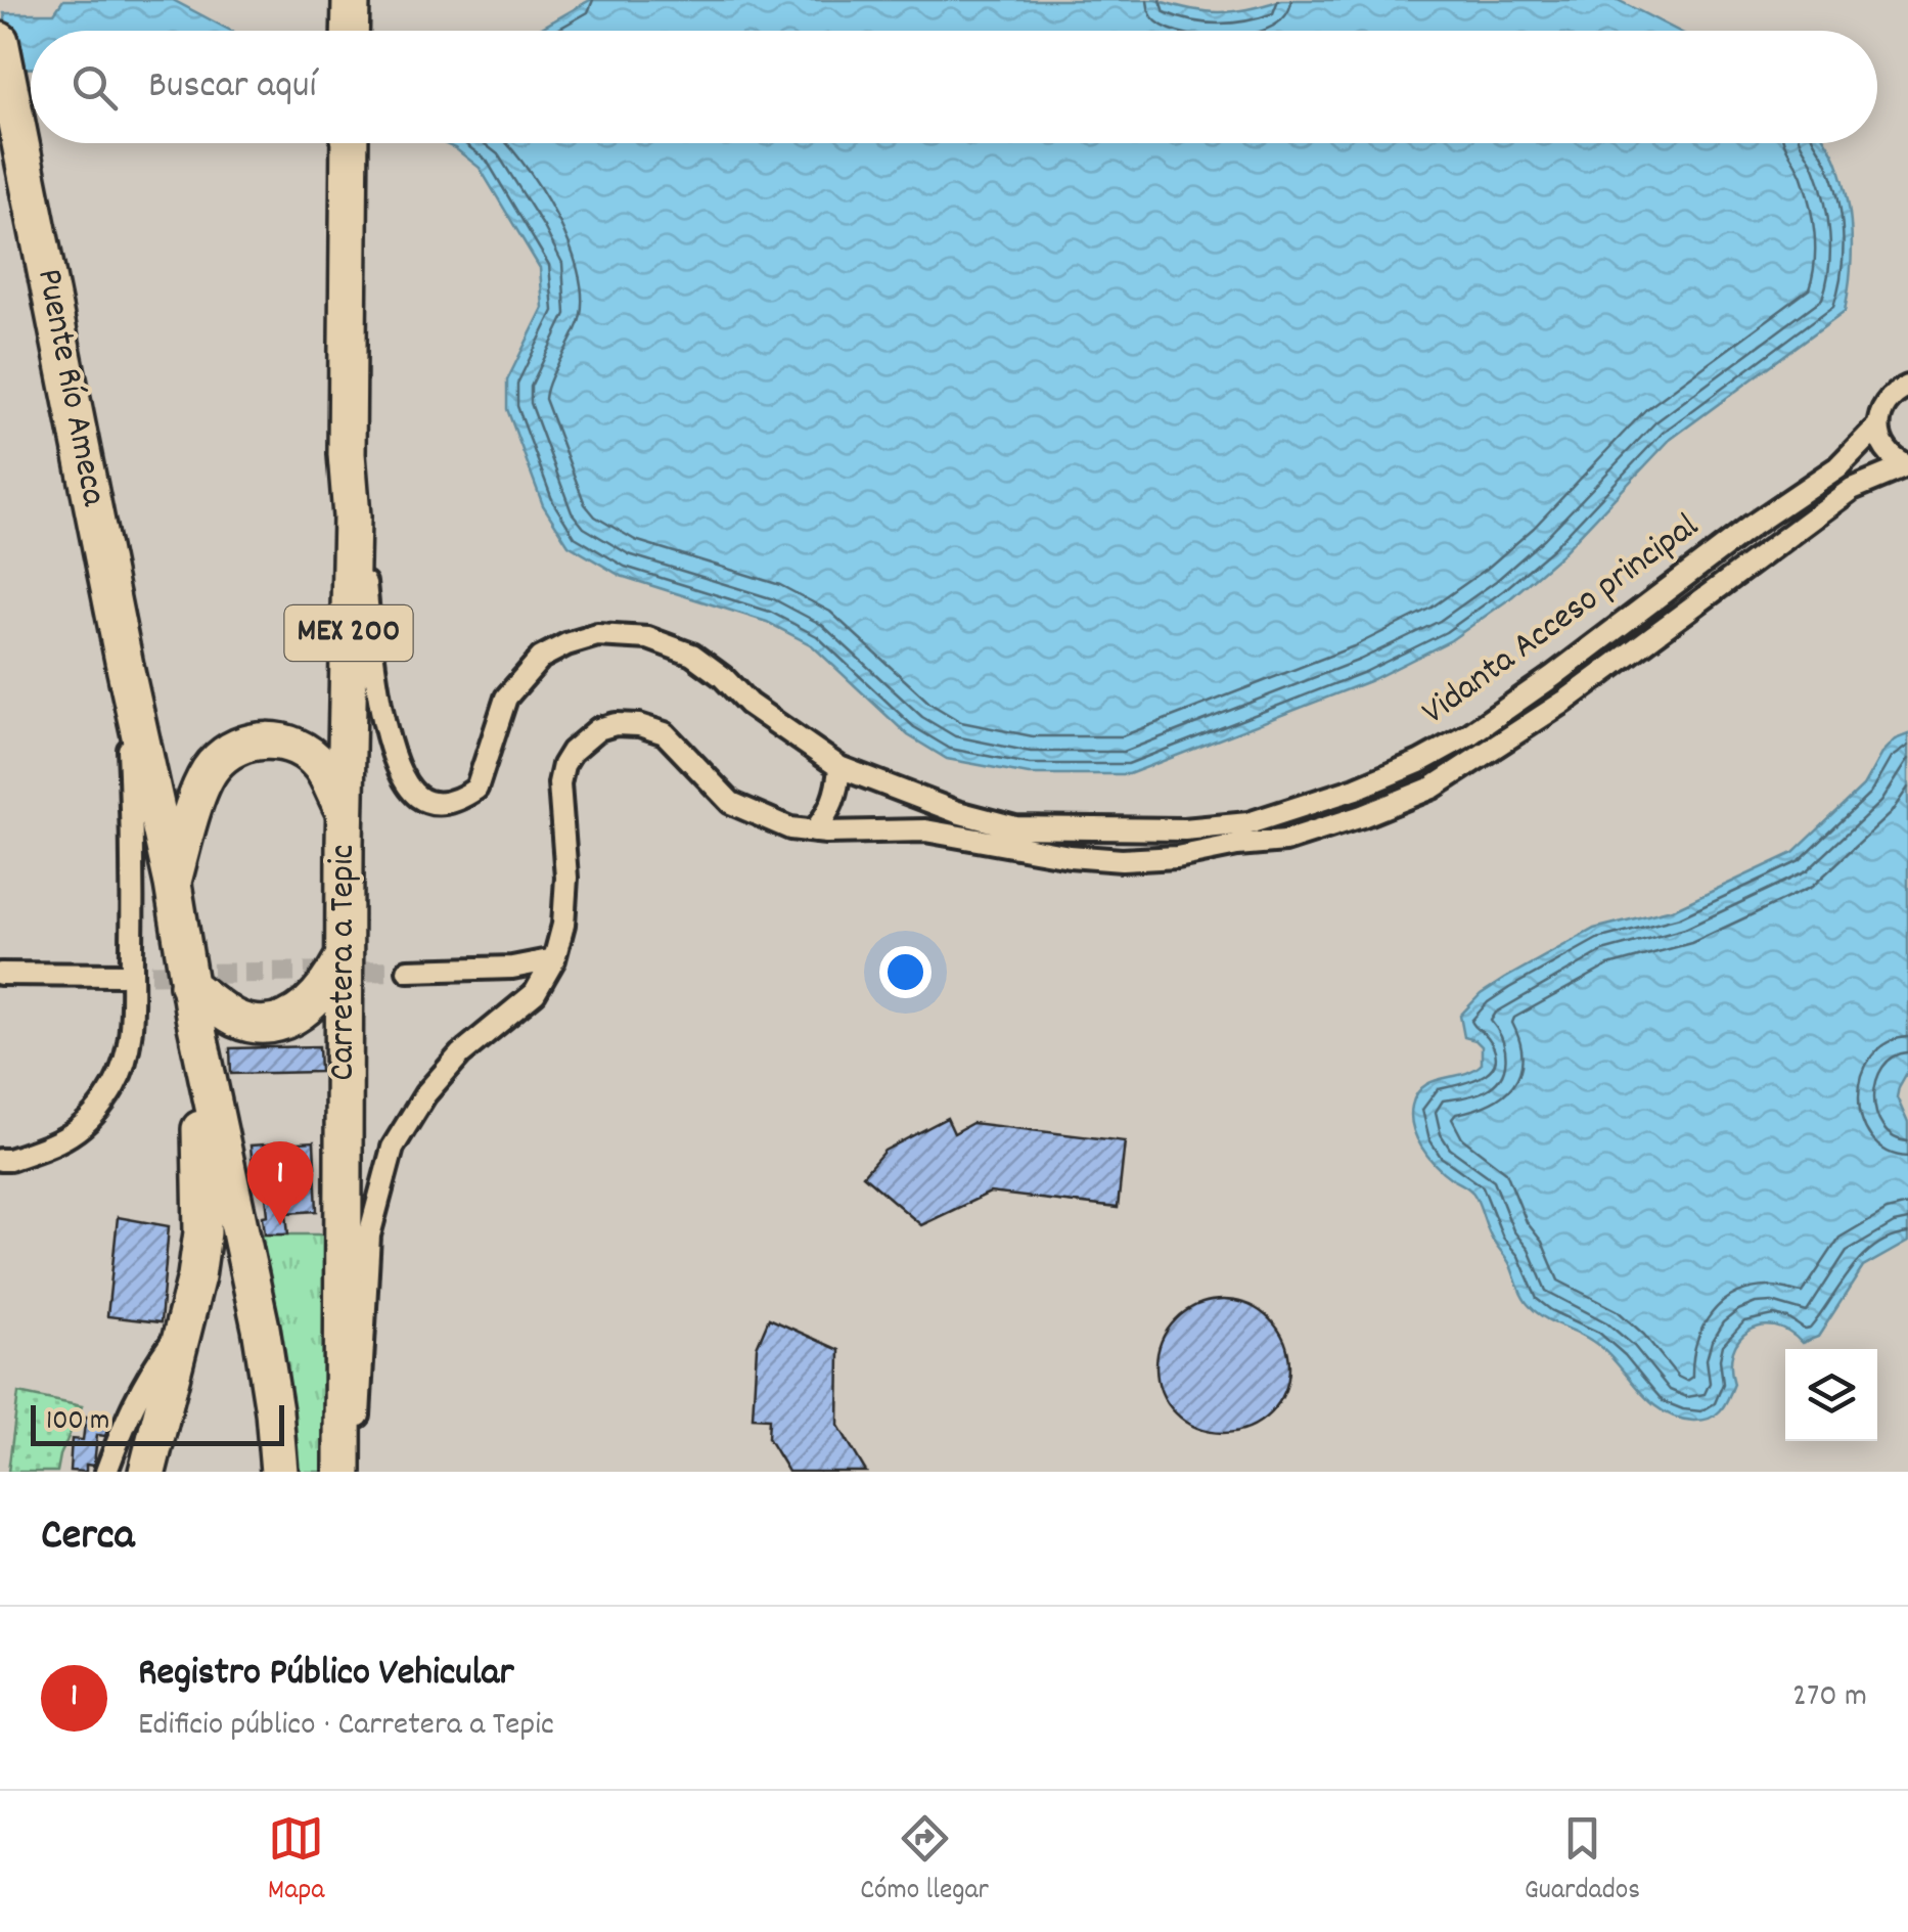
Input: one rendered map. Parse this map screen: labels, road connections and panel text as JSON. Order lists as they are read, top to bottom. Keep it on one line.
{"streets":{"highway":["Puente Río Ameca","MEX 200","Carretera a Tepic"],"street":["Vidanta Acceso principal"]},"crossings":[["Vidanta Acceso principal","Carretera a Tepic"]],"scale_bar":"100 m","page":{"search":"Buscar aquí","pins":"1","scale":"100 m","heading":"Cerca","list":[{"mark":"1","name":"Registro Público Vehicular","note":"Edificio público · Carretera a Tepic","value":"270 m"}],"nav":["Mapa","Cómo llegar","Guardados"]}}
